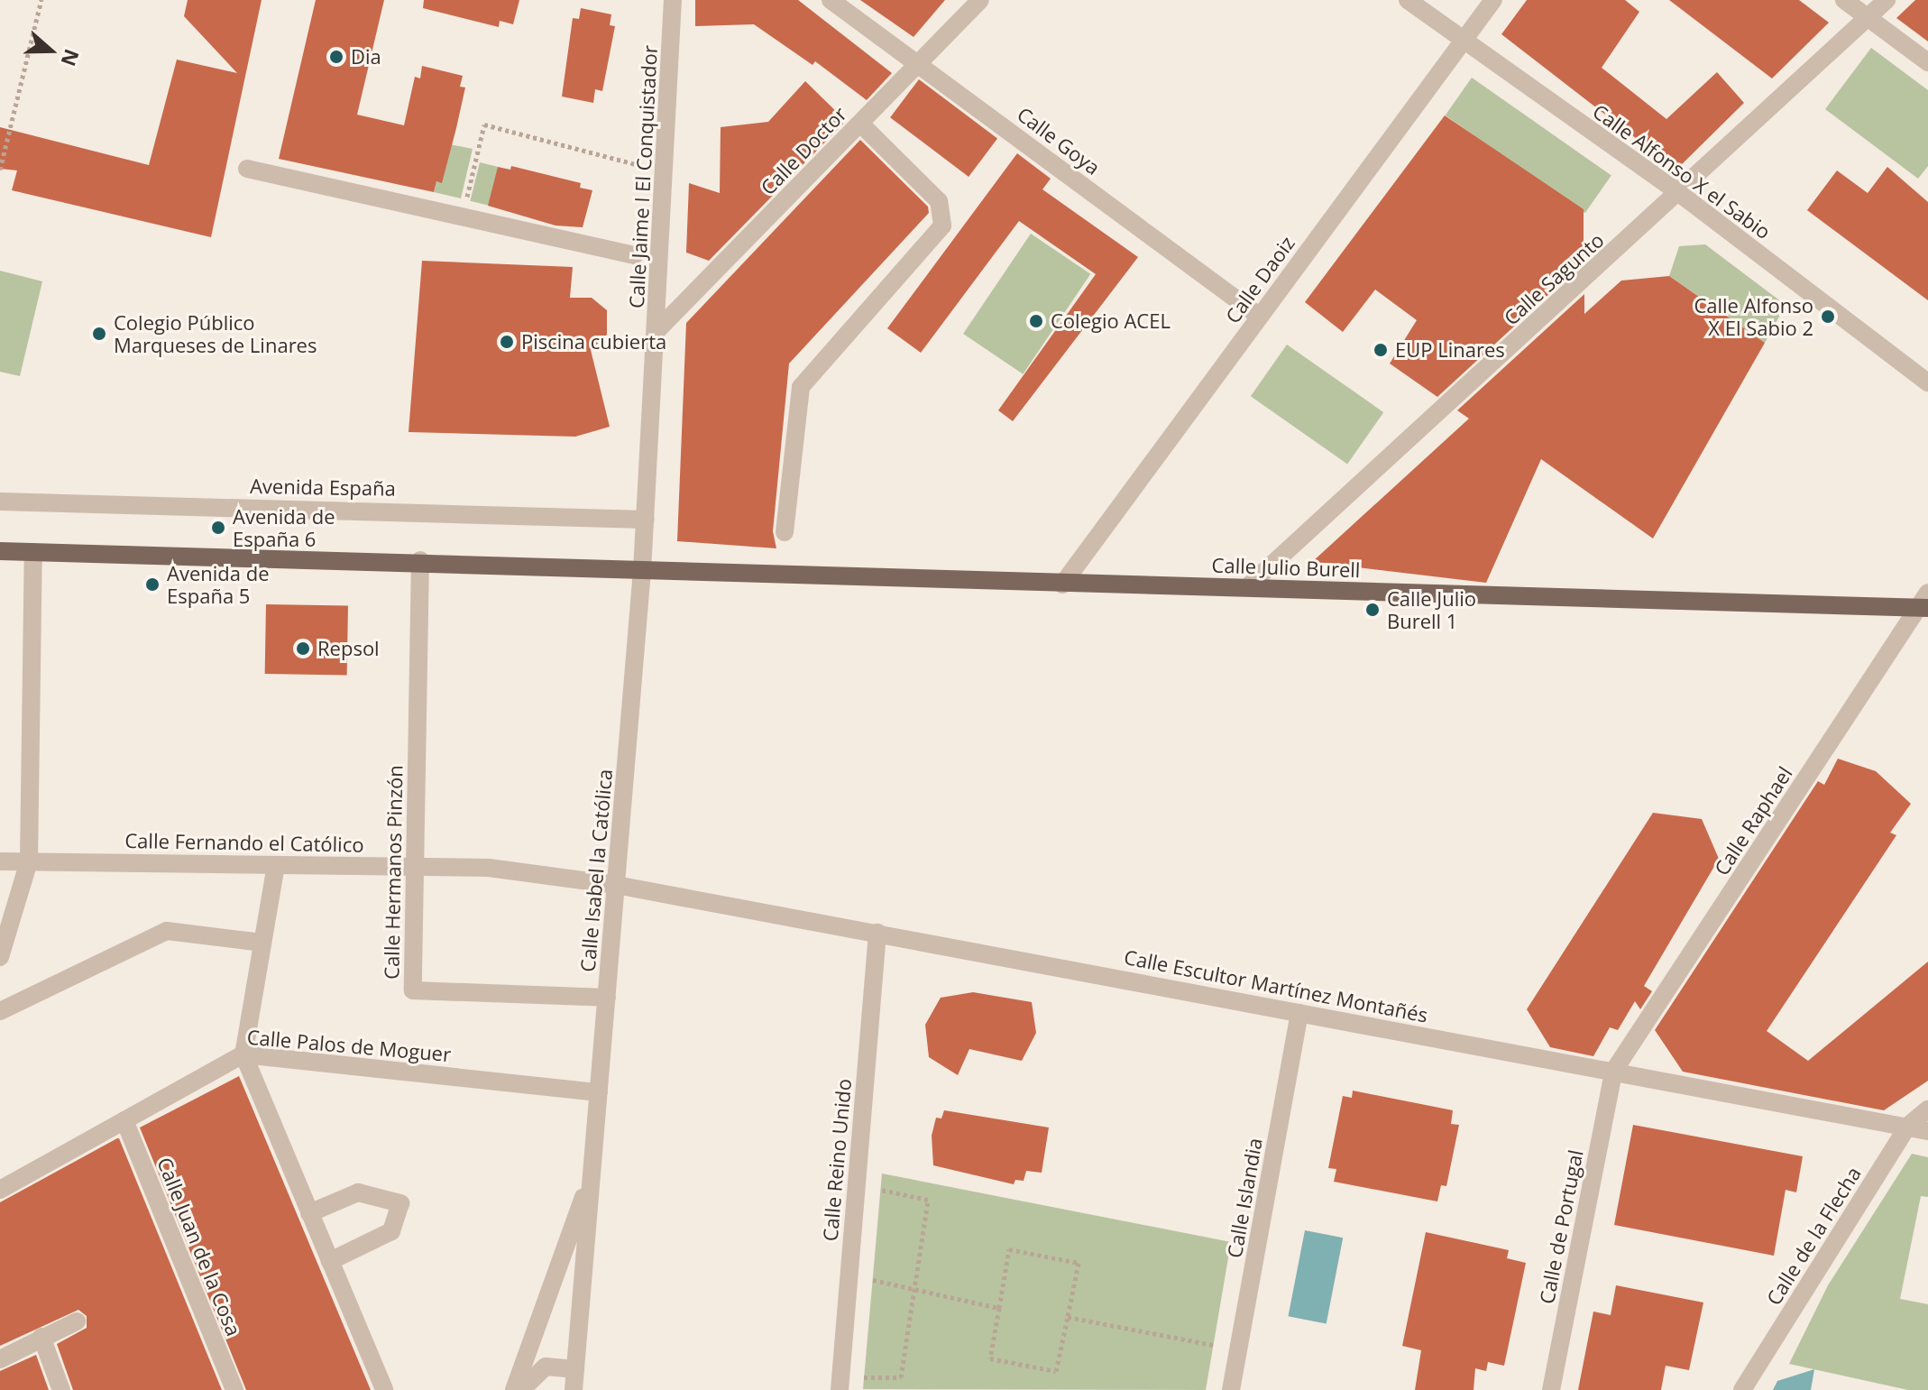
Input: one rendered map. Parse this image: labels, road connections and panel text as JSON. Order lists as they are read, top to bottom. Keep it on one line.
{"streets":{"main road":["Calle Julio Burell"],"street":["Calle Goya","Calle Doctor","Calle Alfonso X el Sabio","Calle Jaime I El Conquistador","Calle Sagunto","Calle Daoiz","Avenida España","Calle Raphael","Calle Fernando el Católico","Calle Isabel la Católica","Calle Hermanos Pinzón","Calle Escultor Martínez Montañés","Calle Palos de Moguer","Calle Reino Unido","Calle Islandia","Calle de Portugal","Calle de la Flecha","Calle Juan de la Cosa"]},"crossings":[["Calle Goya","Calle Doctor"],["Calle Goya","Calle Daoiz"],["Calle Doctor","Calle Jaime I El Conquistador"],["Calle Alfonso X el Sabio","Calle Sagunto"],["Calle Alfonso X el Sabio","Calle Daoiz"],["Calle Jaime I El Conquistador","Avenida España"],["Calle Jaime I El Conquistador","Calle Julio Burell"],["Calle Jaime I El Conquistador","Calle Isabel la Católica"],["Calle Sagunto","Calle Julio Burell"],["Calle Daoiz","Calle Julio Burell"],["Calle Julio Burell","Calle Raphael"],["Calle Julio Burell","Calle Isabel la Católica"],["Calle Raphael","Calle Escultor Martínez Montañés"],["Calle Raphael","Calle de Portugal"],["Calle Fernando el Católico","Calle Isabel la Católica"],["Calle Fernando el Católico","Calle Hermanos Pinzón"],["Calle Fernando el Católico","Calle Escultor Martínez Montañés"],["Calle Isabel la Católica","Calle Hermanos Pinzón"],["Calle Isabel la Católica","Calle Escultor Martínez Montañés"],["Calle Isabel la Católica","Calle Palos de Moguer"],["Calle Escultor Martínez Montañés","Calle Reino Unido"],["Calle Escultor Martínez Montañés","Calle Islandia"],["Calle Escultor Martínez Montañés","Calle de Portugal"],["Calle Escultor Martínez Montañés","Calle de la Flecha"],["Calle Palos de Moguer","Calle Juan de la Cosa"]],"places":["Dia","Calle Alfonso X El Sabio 2","Colegio ACEL","Colegio Público Marqueses de Linares","Piscina cubierta","EUP Linares","Avenida de España 6","Avenida de España 5","Calle Julio Burell 1","Repsol"],"north":"right"}
